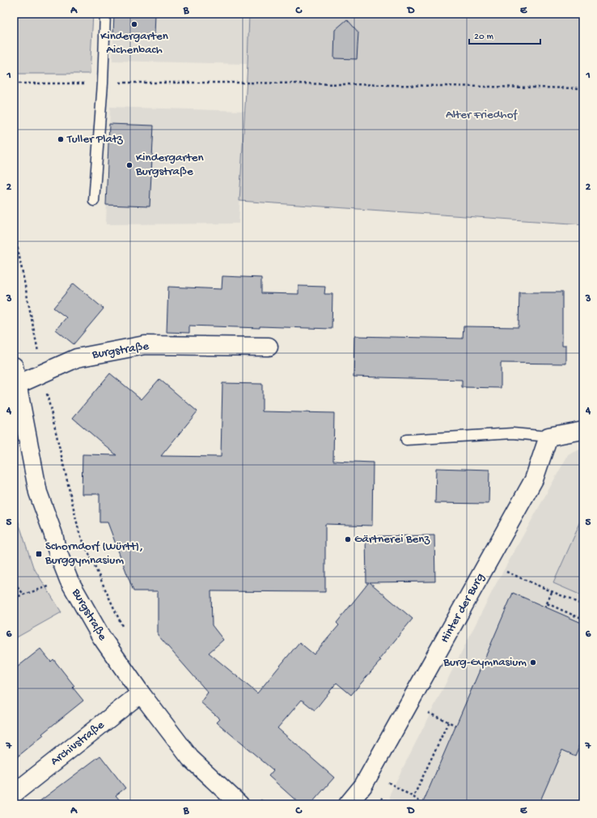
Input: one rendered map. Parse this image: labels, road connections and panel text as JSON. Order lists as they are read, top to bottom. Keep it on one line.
{"streets":{"street":["Burgstraße","Hinter der Burg","Archivstraße"]},"crossings":[["Burgstraße","Archivstraße"]],"parks":["Alter Friedhof"],"places":{"other":["Kindergarten Aichenbach","Tuller Platz","Kindergarten Burgstraße","Gärtnerei Benz","Burg-Gymnasium"],"transit":["Schorndorf (Württ), Burggymnasium"]},"scale_bar":"20 m","grid":{"columns":["A","B","C","D","E"],"rows":["1","2","3","4","5","6","7"]}}
